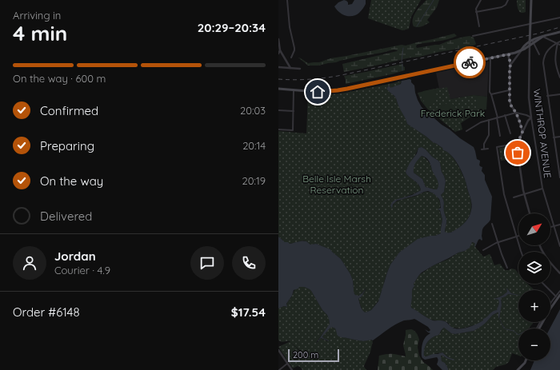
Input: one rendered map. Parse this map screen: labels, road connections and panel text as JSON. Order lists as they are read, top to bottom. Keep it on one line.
{"streets":{"main road":["WINTHROP AVENUE"]},"parks":["Frederick Park","Belle Isle Marsh Reservation"],"scale_bar":"200 m","north":"top right","page":{"heading":["4 min","Arriving in","20:29–20:34"],"panel":["Jordan","Courier · 4.9","Order #6148","$17.54"],"bar":"On the way · 600 m","list":[["Confirmed","20:03"],["Preparing","20:14"],["On the way","20:19"],"Delivered"],"map_buttons":["+","−"],"scale":"200 m"}}
